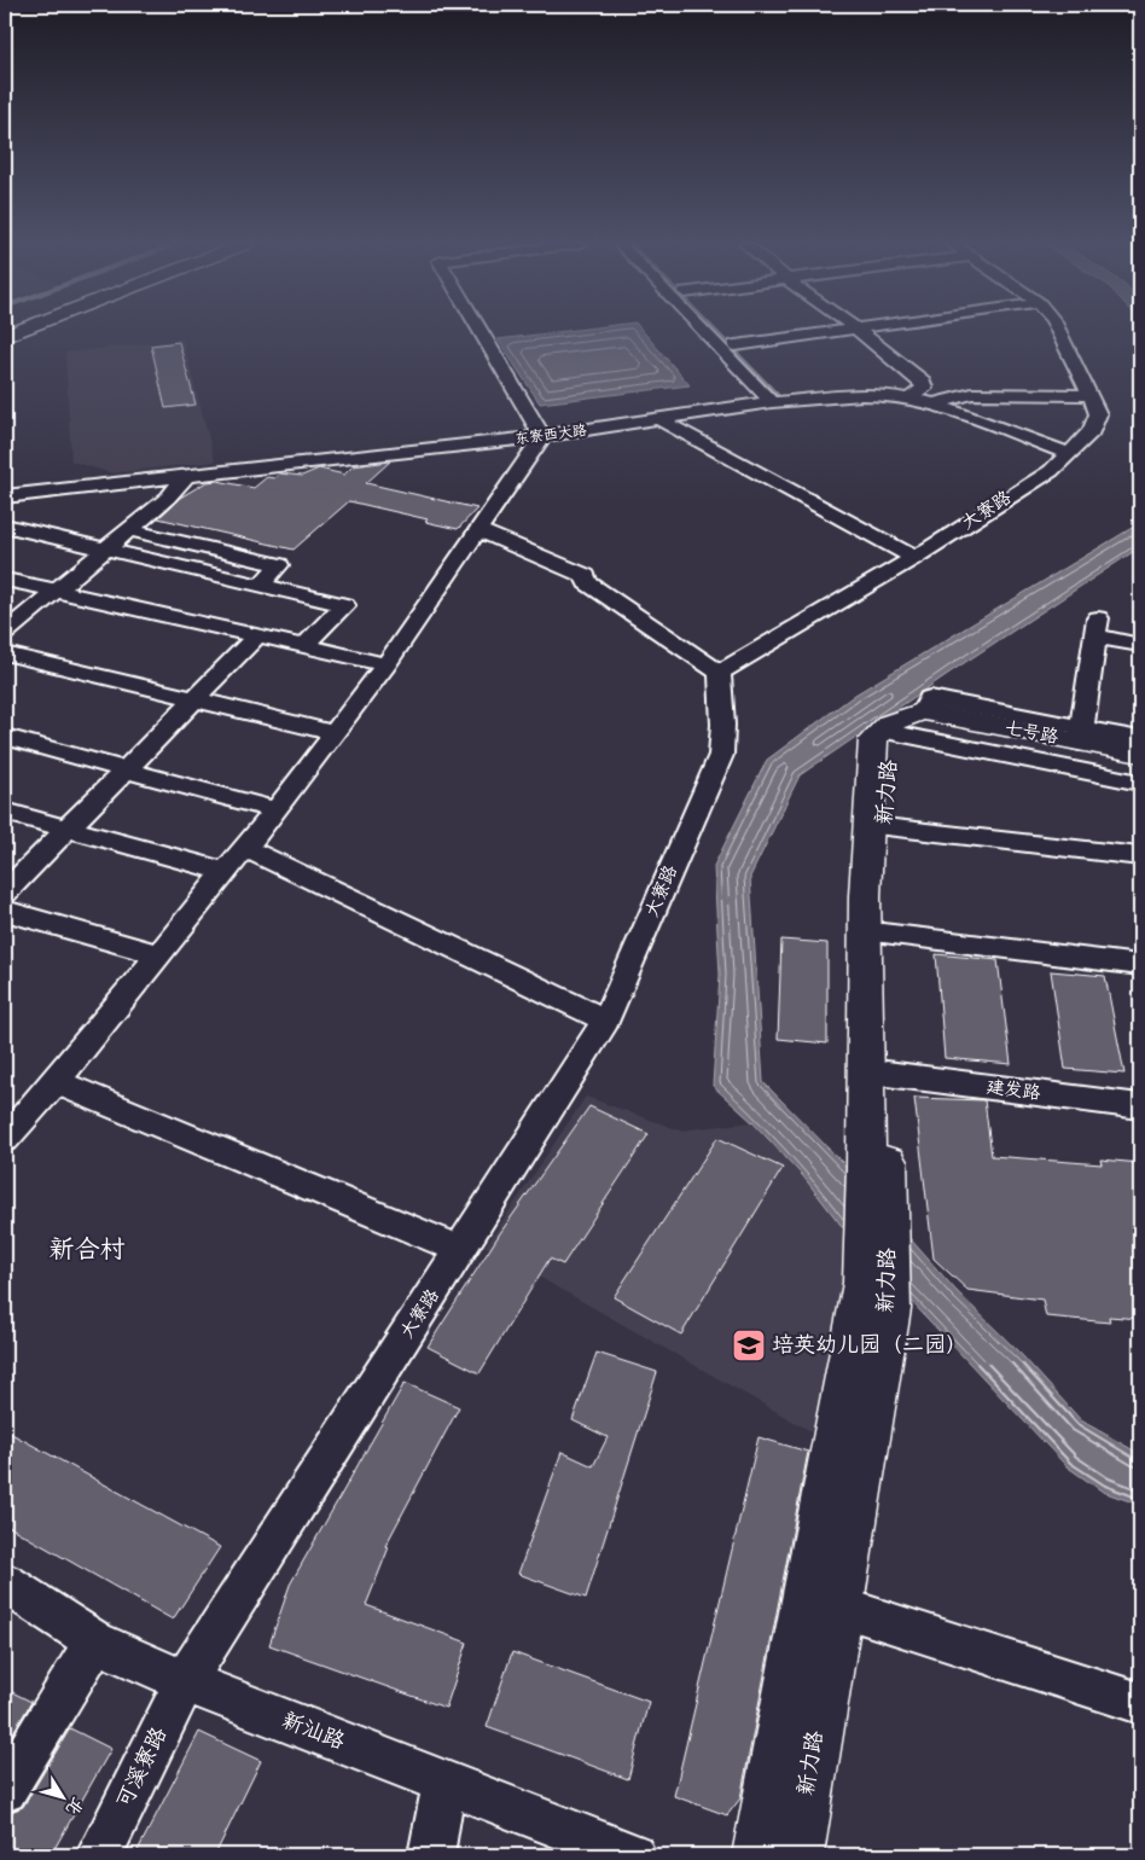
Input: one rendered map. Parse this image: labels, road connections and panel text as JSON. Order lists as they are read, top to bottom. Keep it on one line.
{"streets":{"main road":["七号路","新力路"],"street":["东寮西大路","大寮路","建发路","新汕路","可溪寮路"]},"crossings":[["东寮西大路","大寮路"],["大寮路","新汕路"],["大寮路","可溪寮路"],["七号路","新力路"],["新力路","建发路"],["新汕路","可溪寮路"]],"districts":["新合村"],"places":{"school or university":["培英幼儿园（二园）"]},"north":"bottom right"}
